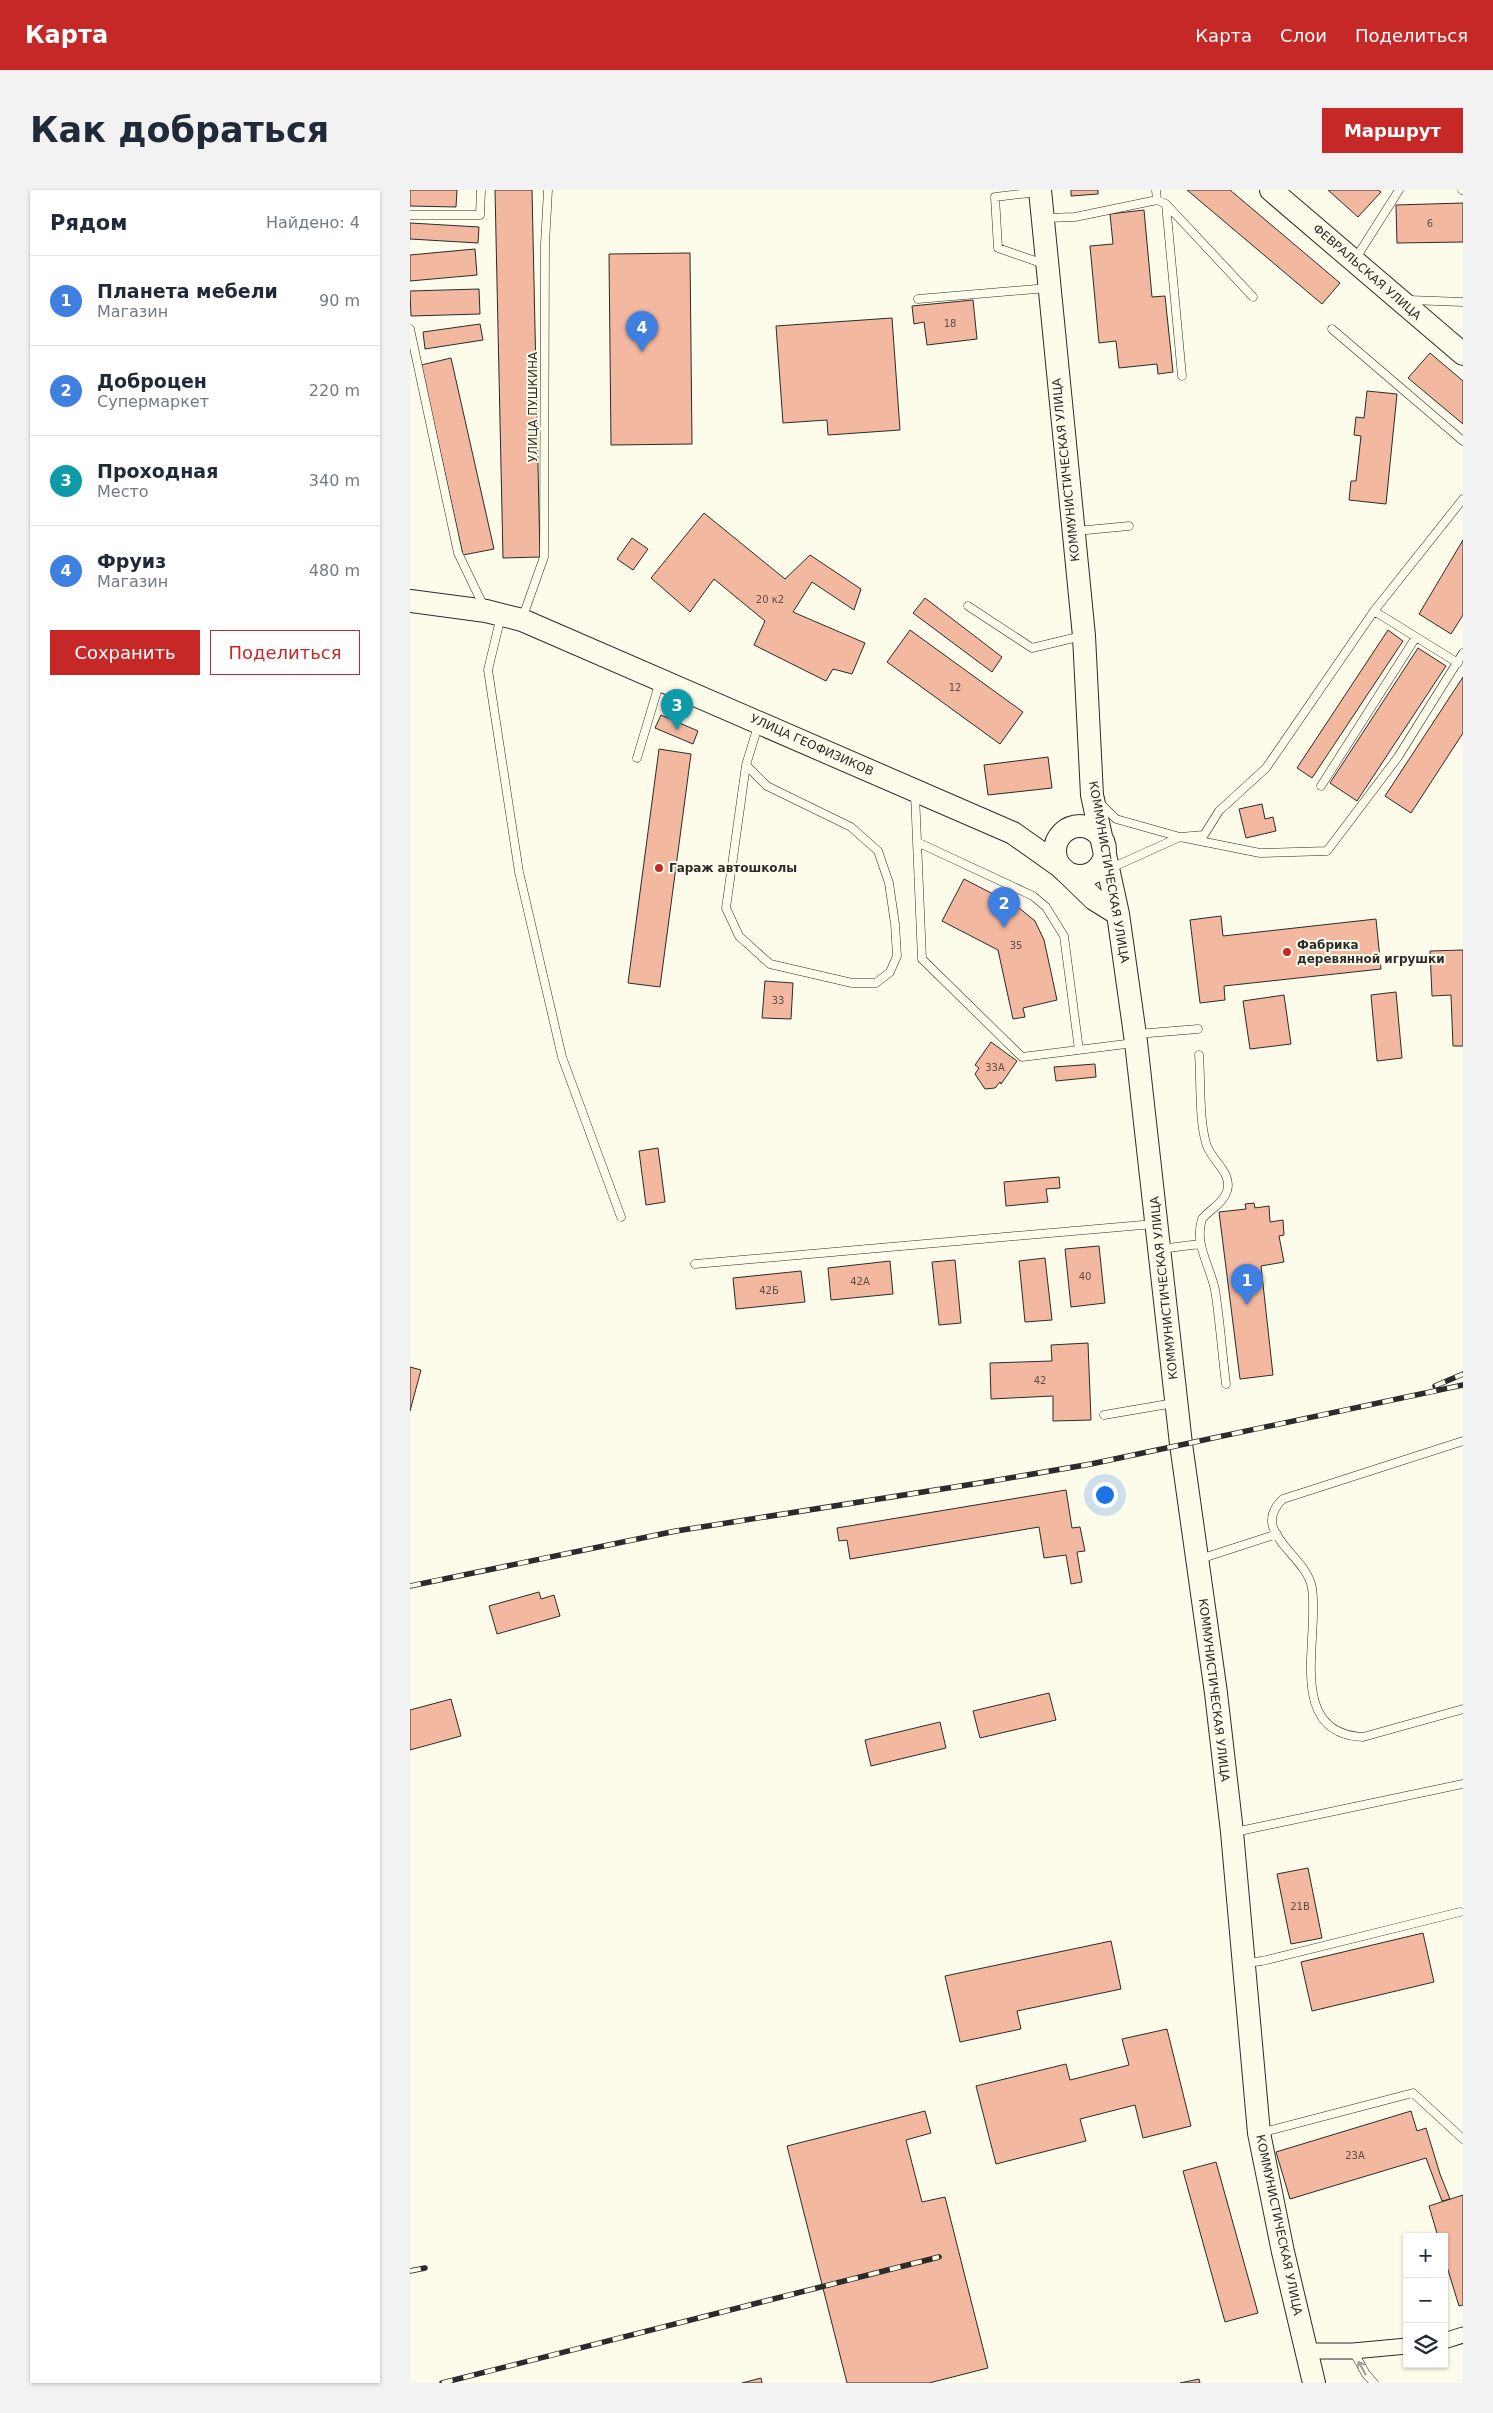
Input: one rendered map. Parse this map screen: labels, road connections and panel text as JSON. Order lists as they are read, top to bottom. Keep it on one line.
{"streets":{"main road":["ФЕВРАЛЬСКАЯ УЛИЦА","КОММУНИСТИЧЕСКАЯ УЛИЦА","УЛИЦА ГЕОФИЗИКОВ"],"lane":["УЛИЦА ПУШКИНА"]},"crossings":[["УЛИЦА ПУШКИНА","УЛИЦА ГЕОФИЗИКОВ"],["КОММУНИСТИЧЕСКАЯ УЛИЦА","УЛИЦА ГЕОФИЗИКОВ"]],"places":["Гараж автошколы","Фабрика деревянной игрушки"],"house_numbers":["6","18","20 к2","12","35","33","33А","40","42А","42Б","42","21В","23А"],"page":{"header":"Карта","nav":["Карта","Слои","Поделиться"],"buttons":["Маршрут",["Сохранить","Поделиться"]],"title":"Как добраться","heading":["Рядом","Найдено: 4"],"list":[{"mark":"1","name":"Планета мебели","note":"Магазин","value":"90 m"},{"mark":"2","name":"Доброцен","note":"Супермаркет","value":"220 m"},{"mark":"3","name":"Проходная","note":"Место","value":"340 m"},{"mark":"4","name":"Фруиз","note":"Магазин","value":"480 m"}],"pins":["4","3","2","1"],"map_buttons":["+","−"]}}
